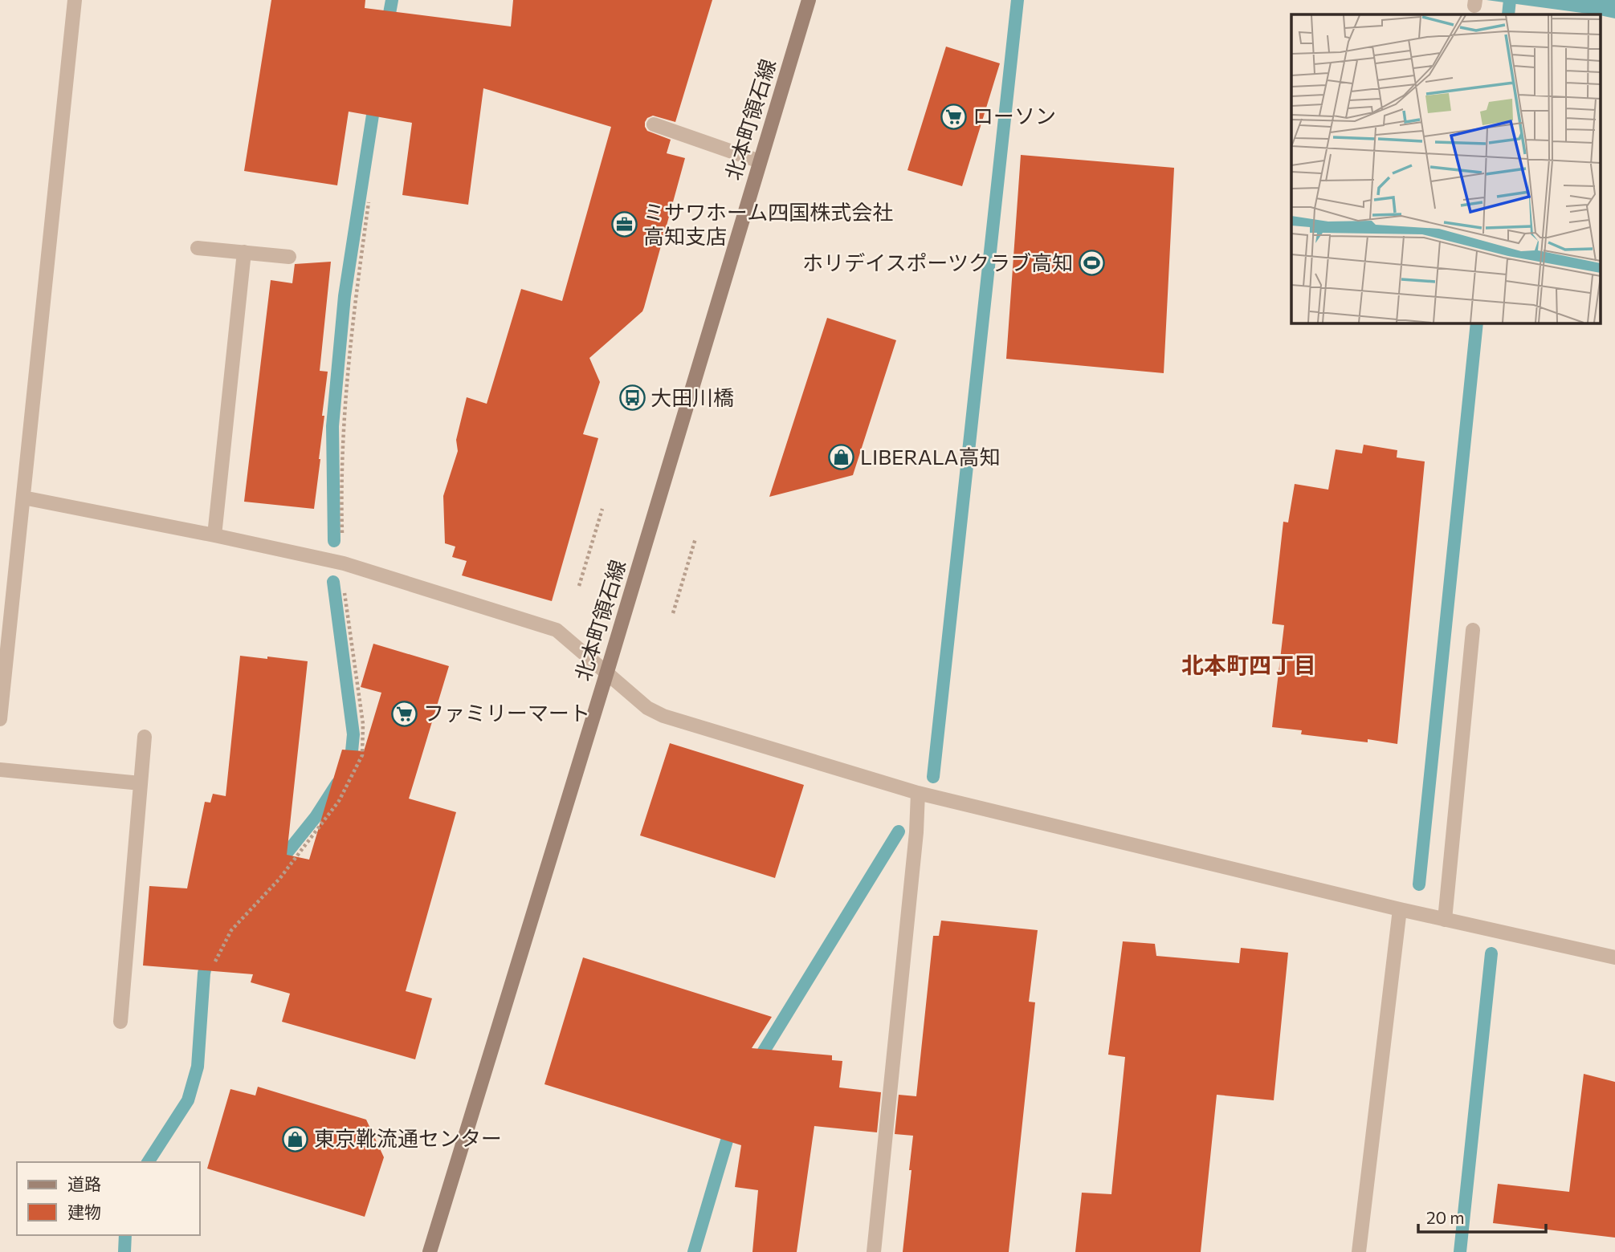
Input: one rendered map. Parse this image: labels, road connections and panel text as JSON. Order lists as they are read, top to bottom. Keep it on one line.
{"streets":{"main road":["北本町領石線"]},"districts":["北本町四丁目"],"places":{"supermarket":["ローソン","ファミリーマート"],"office":["ミサワホーム四国株式会社 高知支店"],"sports":["ホリデイスポーツクラブ高知"],"bus stop":["大田川橋"],"shop":["LIBERALA高知","東京靴流通センター"]},"legend":["道路","建物"],"scale_bar":"20 m"}
